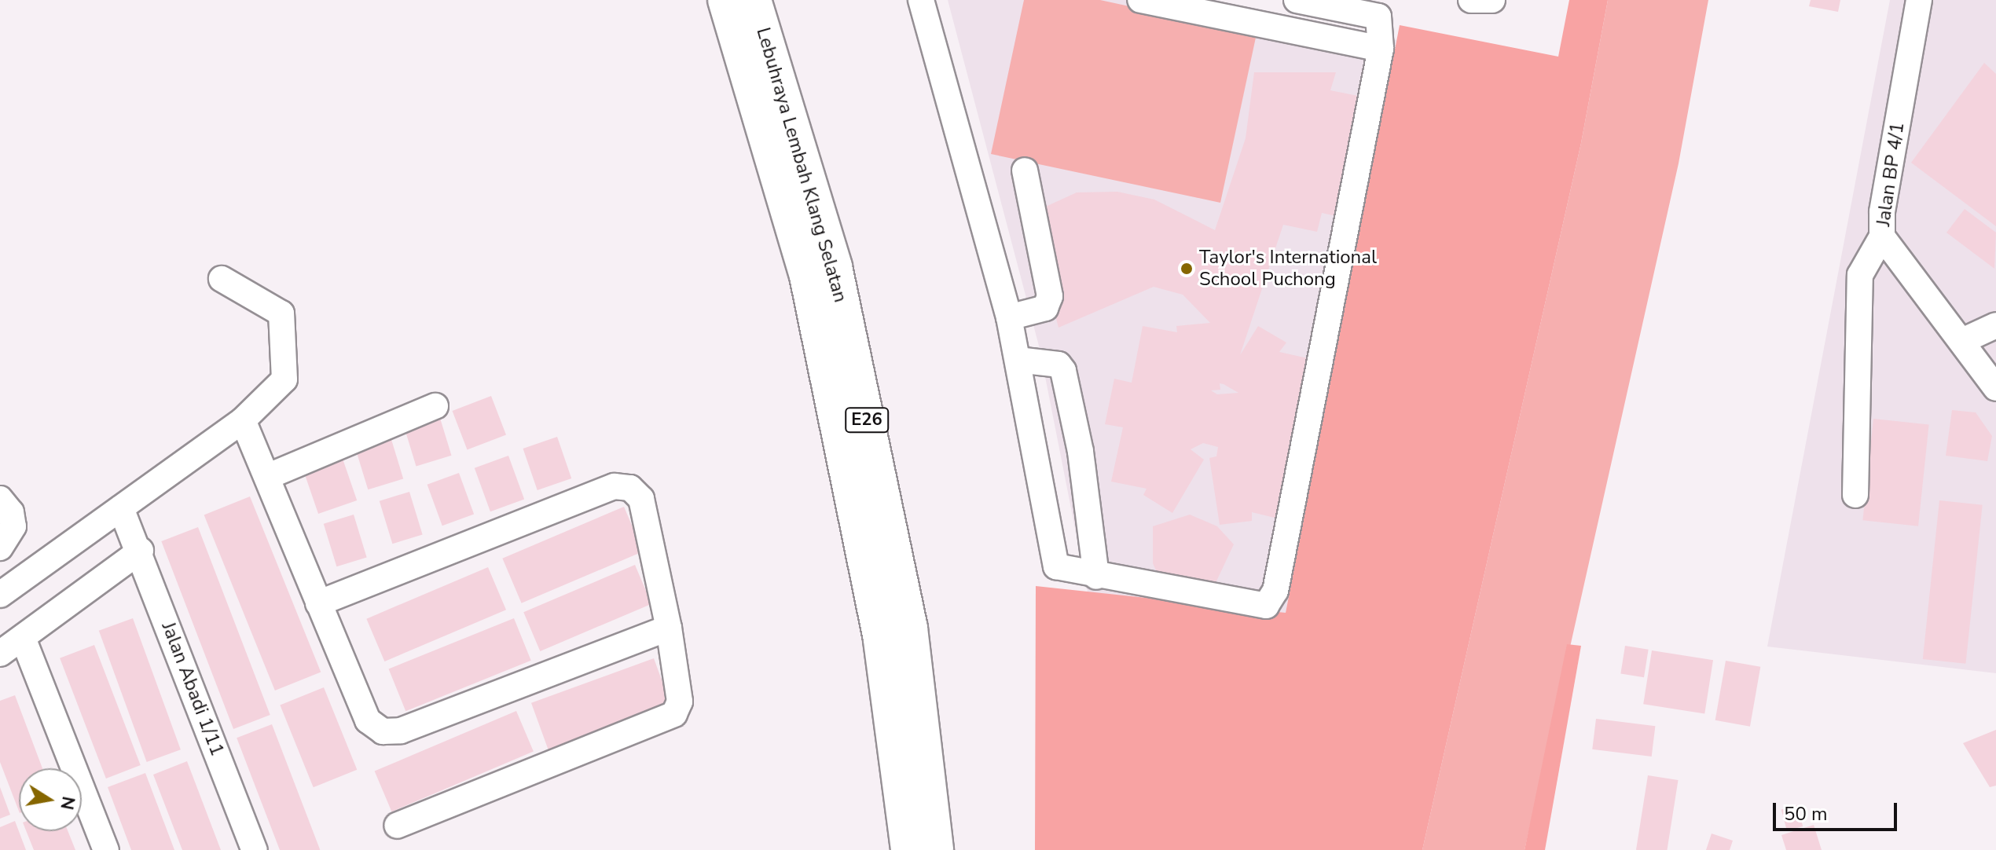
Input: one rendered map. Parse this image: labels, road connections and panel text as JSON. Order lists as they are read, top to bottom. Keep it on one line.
{"streets":{"highway":["Lebuhraya Lembah Klang Selatan","E26"],"street":["Jalan BP 4/1","Jalan Abadi 1/11"]},"places":["Taylor's International School Puchong"],"scale_bar":"50 m","north":"right"}
